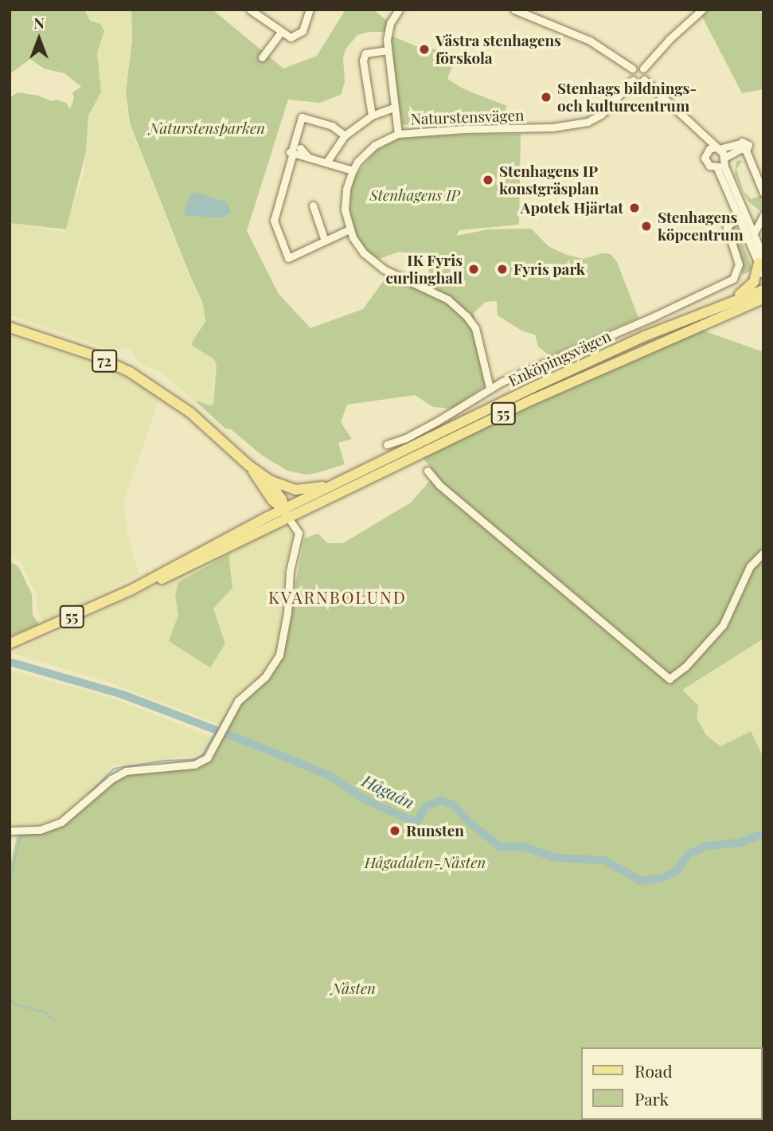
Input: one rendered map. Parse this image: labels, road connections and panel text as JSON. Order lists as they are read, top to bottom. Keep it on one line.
{"streets":{"main road":["Enköpingsvägen","72","55"],"street":["Naturstensvägen"]},"crossings":[["Enköpingsvägen","72"],["Enköpingsvägen","55"],["72","55"]],"districts":["KVARNBOLUND"],"water":["Hågaån"],"parks":["Naturstensparken","Stenhagens IP","Hågadalen-Nåsten","Nåsten"],"places":["Västra stenhagens förskola","Stenhags bildnings- och kulturcentrum","Stenhagens IP konstgräsplan","Apotek Hjärtat","Stenhagens köpcentrum","IK Fyris curlinghall","Fyris park","Runsten"],"legend":["Road","Park"],"north":"top"}
